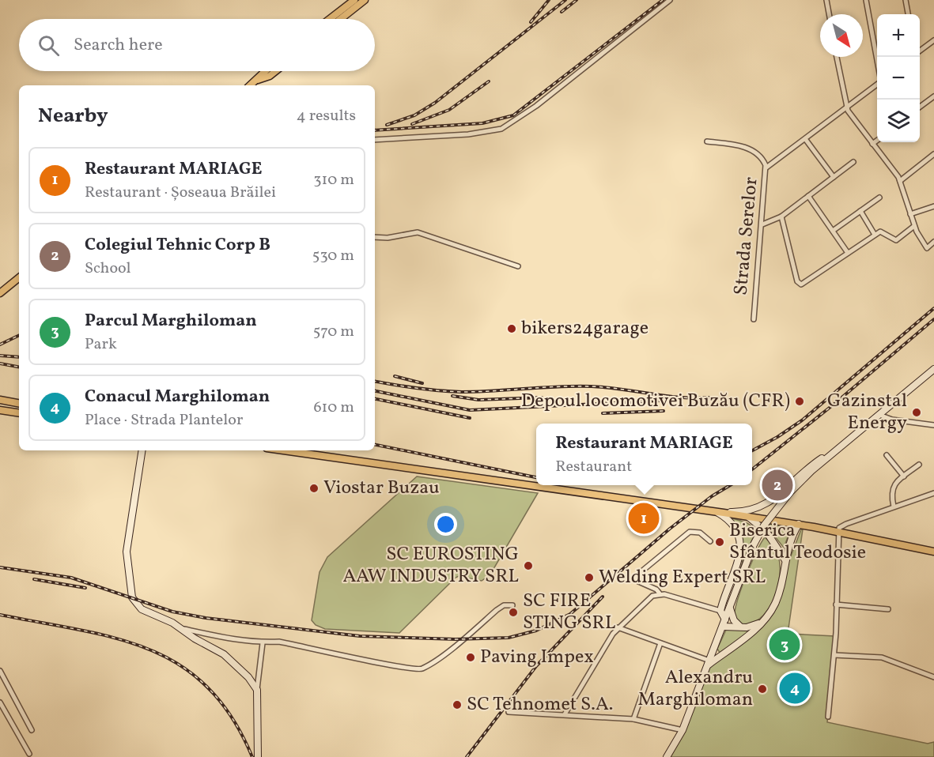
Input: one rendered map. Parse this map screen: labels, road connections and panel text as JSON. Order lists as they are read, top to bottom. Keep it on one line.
{"streets":{"street":["Strada Serelor"]},"places":["bikers24garage","Depoul locomotivei Buzău (CFR)","Gazinstal Energy","Viostar Buzau","Biserica Sfântul Teodosie","SC EUROSTING AAW INDUSTRY SRL","Welding Expert SRL","SC FIRE STING SRL","Paving Impex","Alexandru Marghiloman","SC Tehnomet S.A."],"north":"bottom right","page":{"map_buttons":["+","−"],"search":"Search here","heading":["Nearby","4 results"],"list":[{"mark":"1","name":"Restaurant MARIAGE","note":"Restaurant · Șoseaua Brăilei","value":"310 m"},{"mark":"2","name":"Colegiul Tehnic Corp B","note":"School","value":"530 m"},{"mark":"3","name":"Parcul Marghiloman","note":"Park","value":"570 m"},{"mark":"4","name":"Conacul Marghiloman","note":"Place · Strada Plantelor","value":"610 m"}],"popup":["Restaurant MARIAGE","Restaurant"],"pins":["2","1","3","4"]}}
